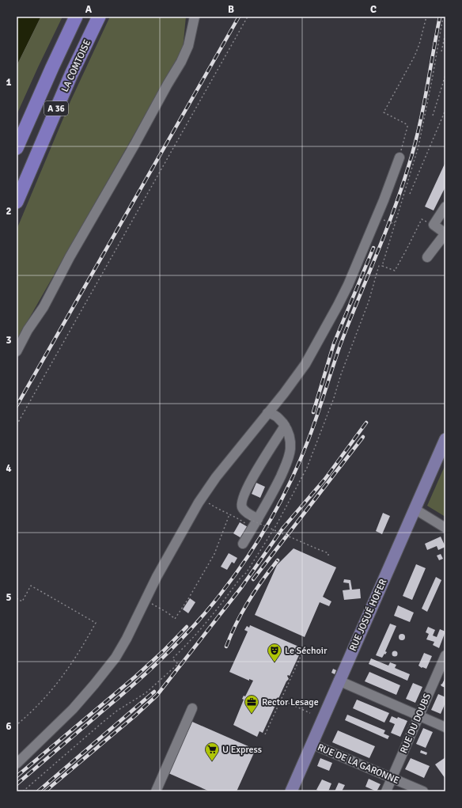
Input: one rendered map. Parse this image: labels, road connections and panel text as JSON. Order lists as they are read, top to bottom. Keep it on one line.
{"streets":{"highway":["LA COMTOISE","A 36"],"main road":["RUE JOSUÉ HOFER"],"street":["RUE DU DOUBS","RUE DE LA GARONNE"]},"crossings":[["RUE JOSUÉ HOFER","RUE DE LA GARONNE"],["RUE DU DOUBS","RUE DE LA GARONNE"]],"places":{"theatre":["Le Séchoir"],"office":["Rector Lesage"],"supermarket":["U Express"]},"grid":{"columns":["A","B","C"],"rows":["1","2","3","4","5","6"]}}
